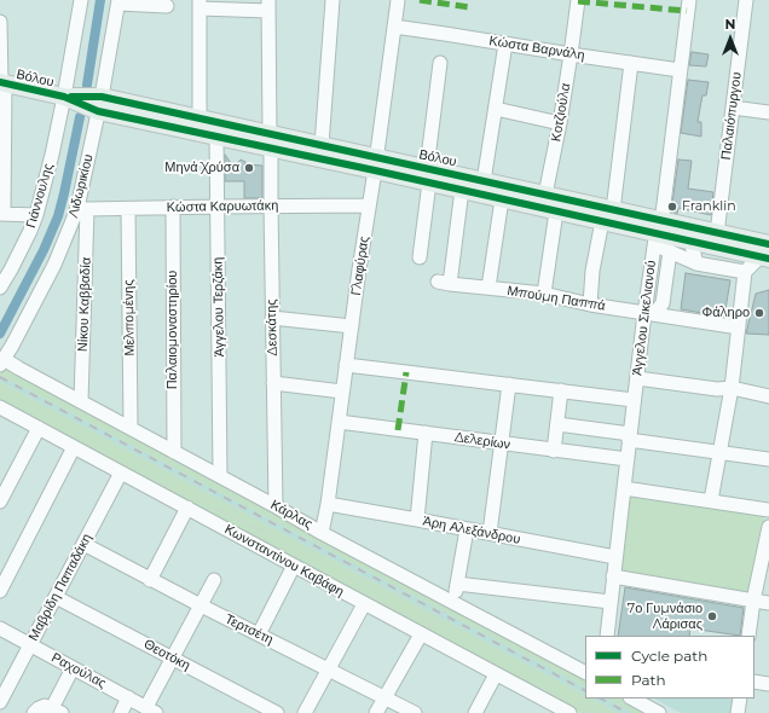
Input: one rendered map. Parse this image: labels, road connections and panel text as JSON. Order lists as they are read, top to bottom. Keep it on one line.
{"streets":{"main road":["Βόλου"],"street":["Κώστα Βαρνάλη","Κοτζιούλα","Παλαιόπυργου","Λιδωρικίου","Γιάννουλης","Κώστα Καρυωτάκη","Γλαφύρας","Μπούμη Παππά","Νίκου Καββαδία","Άγγελου Τερζάκη","Μελπομένης","Άγγελου Σικελιανού","Δεσκάτης","Παλαιομοναστηρίου","Δελερίων","Κάρλας","Άρη Αλεξάνδρου","Κωνσταντίνου Καβάφη","Μαβρίδη Παπαδάκη","Τερτσέτη","Θεοτόκη","Ραχούλας"]},"crossings":[["Κώστα Βαρνάλη","Κοτζιούλα"],["Κώστα Βαρνάλη","Γλαφύρας"],["Κώστα Βαρνάλη","Άγγελου Σικελιανού"],["Βόλου","Κοτζιούλα"],["Βόλου","Παλαιόπυργου"],["Βόλου","Λιδωρικίου"],["Βόλου","Γιάννουλης"],["Βόλου","Γλαφύρας"],["Βόλου","Μπούμη Παππά"],["Βόλου","Άγγελου Τερζάκη"],["Βόλου","Άγγελου Σικελιανού"],["Βόλου","Δεσκάτης"],["Λιδωρικίου","Κώστα Καρυωτάκη"],["Λιδωρικίου","Νίκου Καββαδία"],["Λιδωρικίου","Κάρλας"],["Κώστα Καρυωτάκη","Γλαφύρας"],["Κώστα Καρυωτάκη","Νίκου Καββαδία"],["Κώστα Καρυωτάκη","Άγγελου Τερζάκη"],["Κώστα Καρυωτάκη","Μελπομένης"],["Κώστα Καρυωτάκη","Δεσκάτης"],["Κώστα Καρυωτάκη","Παλαιομοναστηρίου"],["Γλαφύρας","Δελερίων"],["Γλαφύρας","Κάρλας"],["Γλαφύρας","Άρη Αλεξάνδρου"],["Μπούμη Παππά","Άγγελου Σικελιανού"],["Νίκου Καββαδία","Κάρλας"],["Άγγελου Τερζάκη","Κάρλας"],["Μελπομένης","Κάρλας"],["Άγγελου Σικελιανού","Δελερίων"],["Άγγελου Σικελιανού","Άρη Αλεξάνδρου"],["Δεσκάτης","Κάρλας"],["Παλαιομοναστηρίου","Κάρλας"],["Κωνσταντίνου Καβάφη","Μαβρίδη Παπαδάκη"],["Μαβρίδη Παπαδάκη","Τερτσέτη"],["Μαβρίδη Παπαδάκη","Θεοτόκη"],["Μαβρίδη Παπαδάκη","Ραχούλας"]],"places":["Μηνά Χρύσα","Franklin","Φάληρο","7ο Γυμνάσιο Λάρισας"],"legend":["Cycle path","Path"],"north":"top"}
